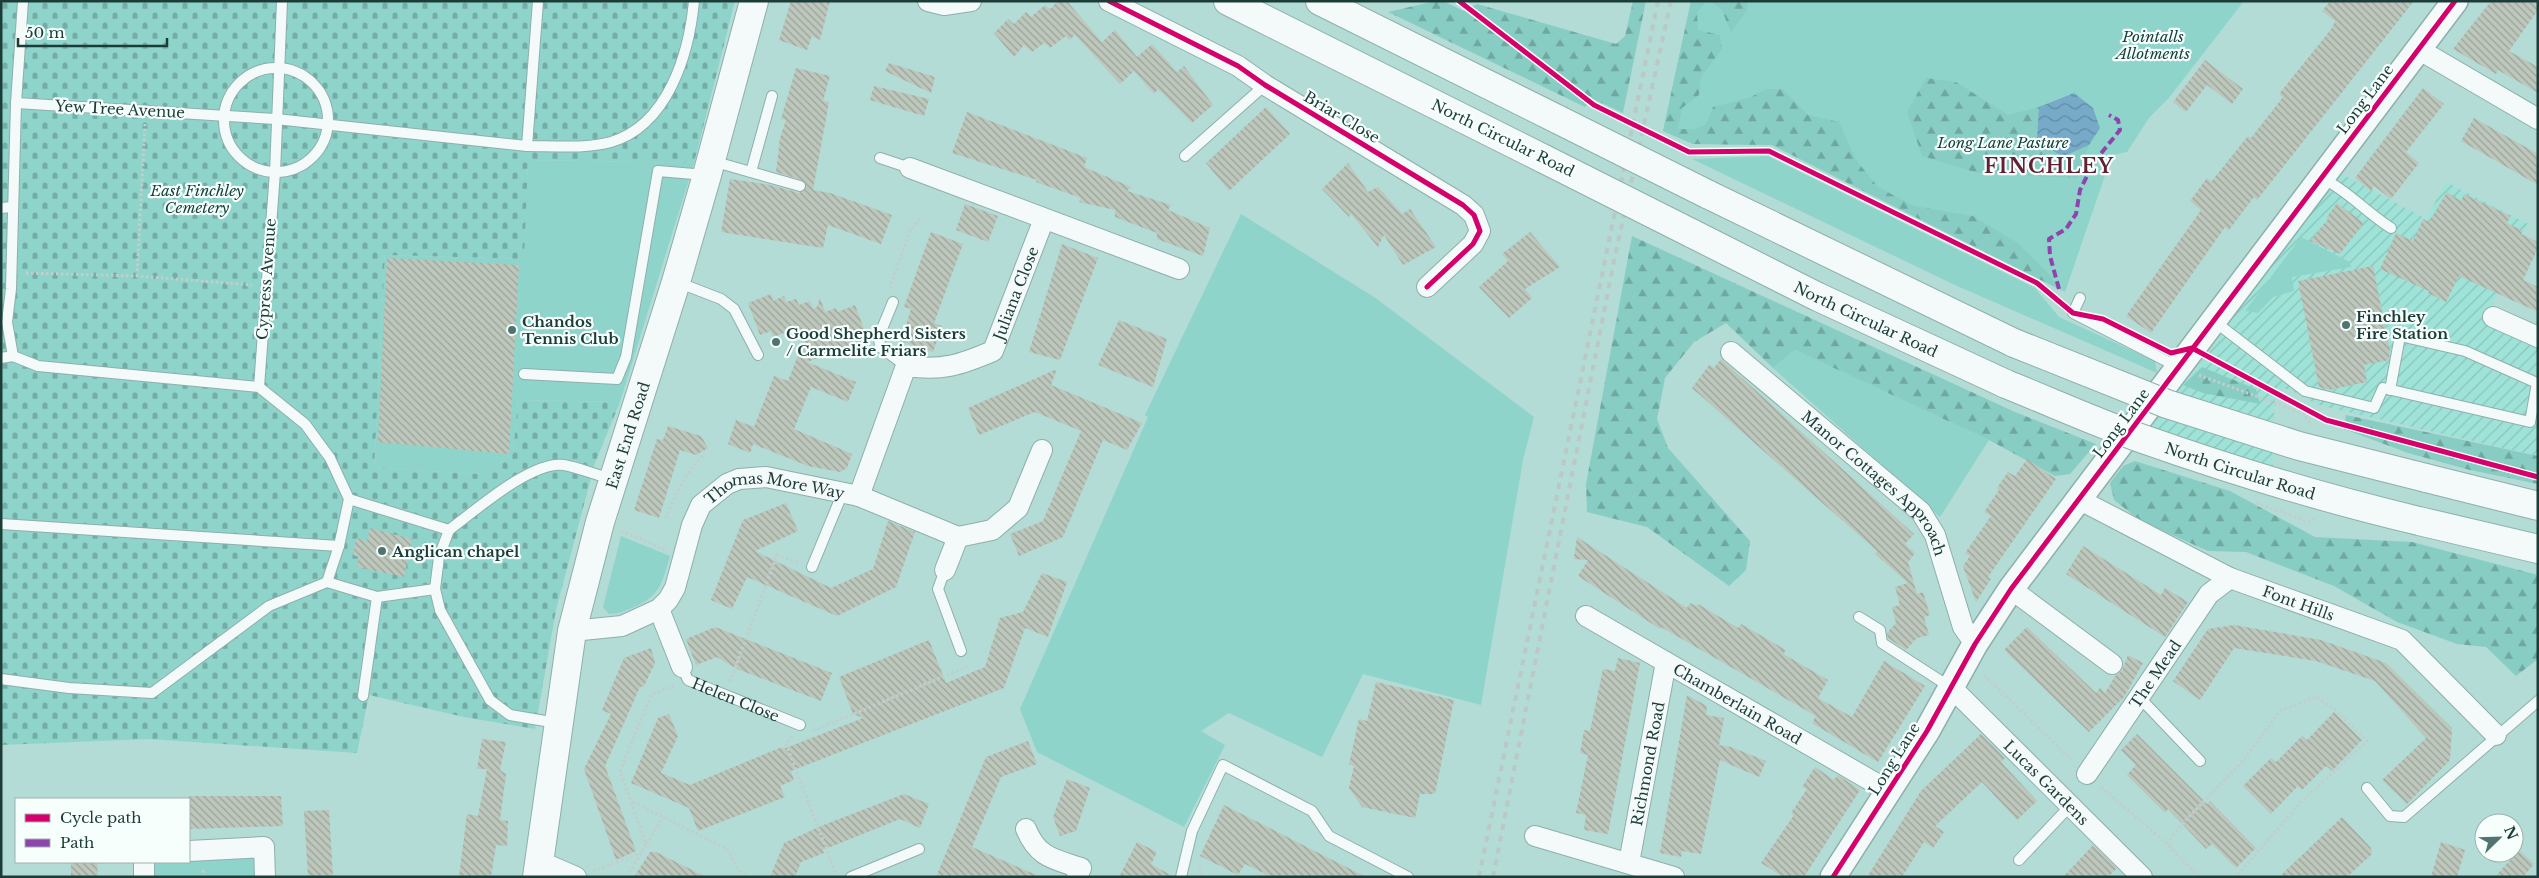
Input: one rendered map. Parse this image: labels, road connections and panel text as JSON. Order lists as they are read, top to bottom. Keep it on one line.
{"streets":{"main road":["North Circular Road","East End Road"],"street":["Long Lane","Briar Close","Juliana Close","Manor Cottages Approach","Thomas More Way","Font Hills","The Mead","Helen Close","Chamberlain Road","Richmond Road","Lucas Gardens"],"lane":["Yew Tree Avenue","Cypress Avenue"]},"crossings":[["Long Lane","Manor Cottages Approach"],["Long Lane","Font Hills"],["Long Lane","Chamberlain Road"],["Long Lane","Lucas Gardens"],["Yew Tree Avenue","Cypress Avenue"],["East End Road","Thomas More Way"],["Thomas More Way","Helen Close"],["Font Hills","The Mead"],["Chamberlain Road","Richmond Road"]],"districts":["FINCHLEY"],"parks":["Pointalls Allotments","Long Lane Pasture","East Finchley Cemetery"],"places":["Finchley Fire Station","Chandos Tennis Club","Good Shepherd Sisters / Carmelite Friars","Anglican chapel"],"legend":["Cycle path","Path"],"scale_bar":"50 m","north":"top right"}
